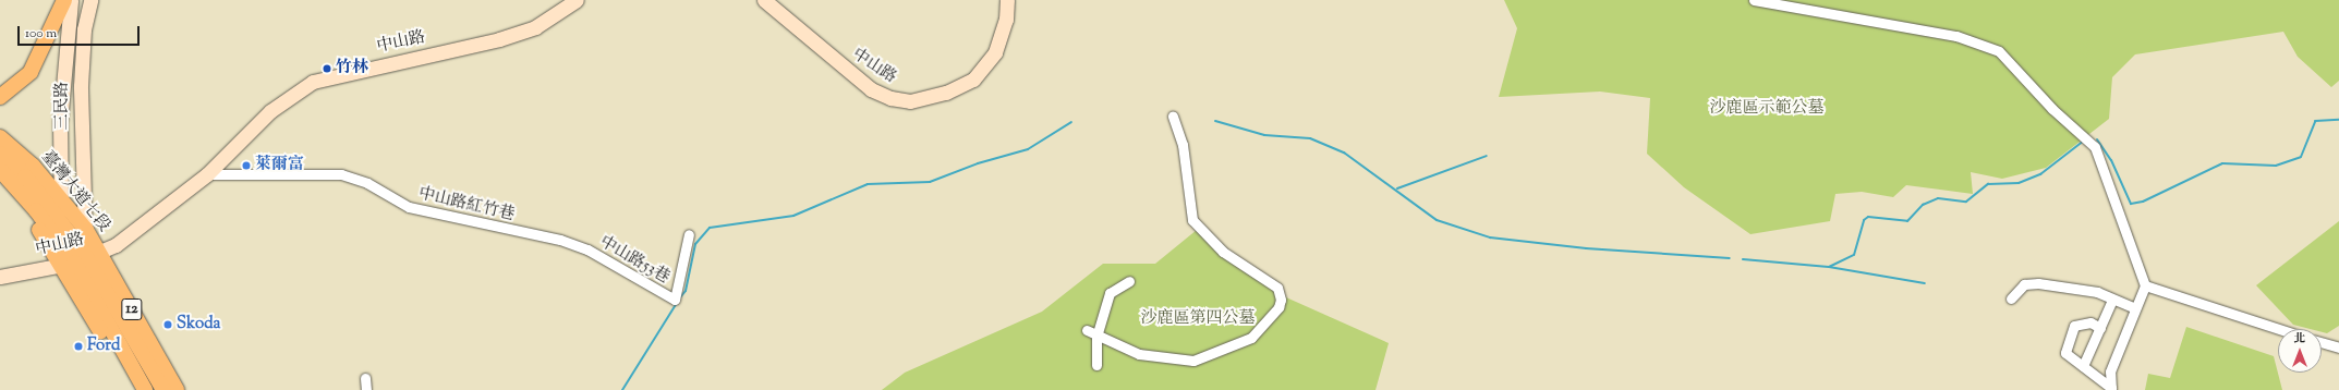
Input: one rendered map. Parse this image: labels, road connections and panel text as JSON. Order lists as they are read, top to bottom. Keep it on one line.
{"streets":{"main road":["臺灣大道七段","12"],"street":["中山路","三民路","中山路紅竹巷","中山路53巷"]},"crossings":[["中山路","臺灣大道七段"],["中山路","中山路紅竹巷"],["三民路","臺灣大道七段"],["中山路紅竹巷","中山路53巷"]],"parks":["沙鹿區示範公墓","沙鹿區第四公墓"],"places":["竹林","萊爾富","Skoda","Ford"],"scale_bar":"100 m","north":"top"}
